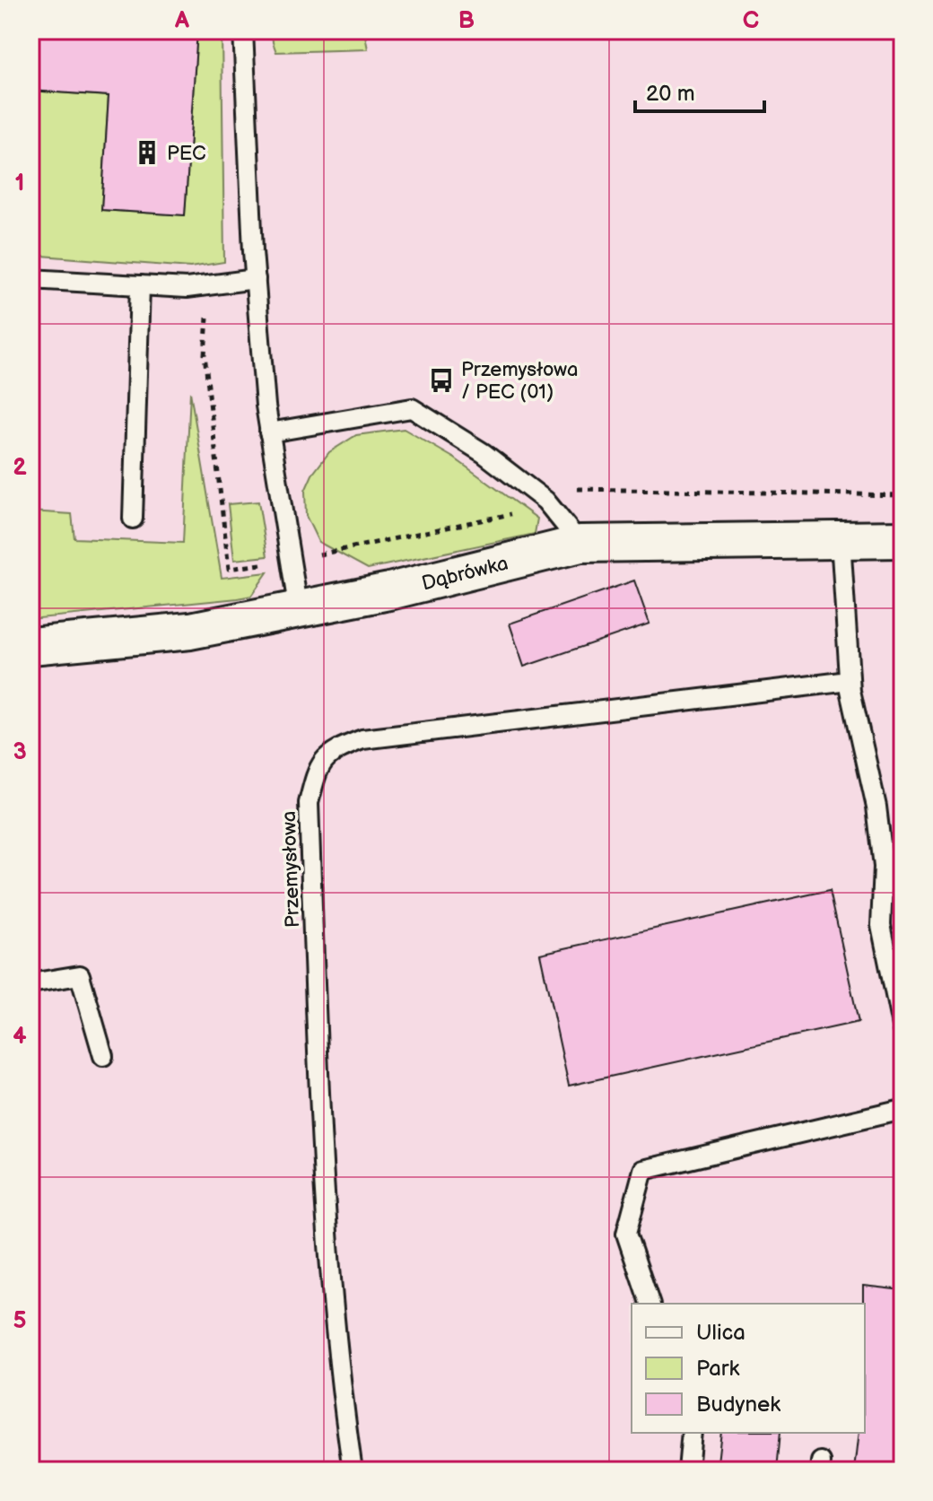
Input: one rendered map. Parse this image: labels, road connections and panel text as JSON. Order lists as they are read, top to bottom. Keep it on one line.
{"streets":{"street":["Dąbrówka"],"lane":["Przemysłowa"]},"places":{"building":["PEC"],"bus stop":["Przemysłowa / PEC (01)"]},"legend":["Ulica","Park","Budynek"],"scale_bar":"20 m","grid":{"columns":["A","B","C"],"rows":["1","2","3","4","5"]}}
